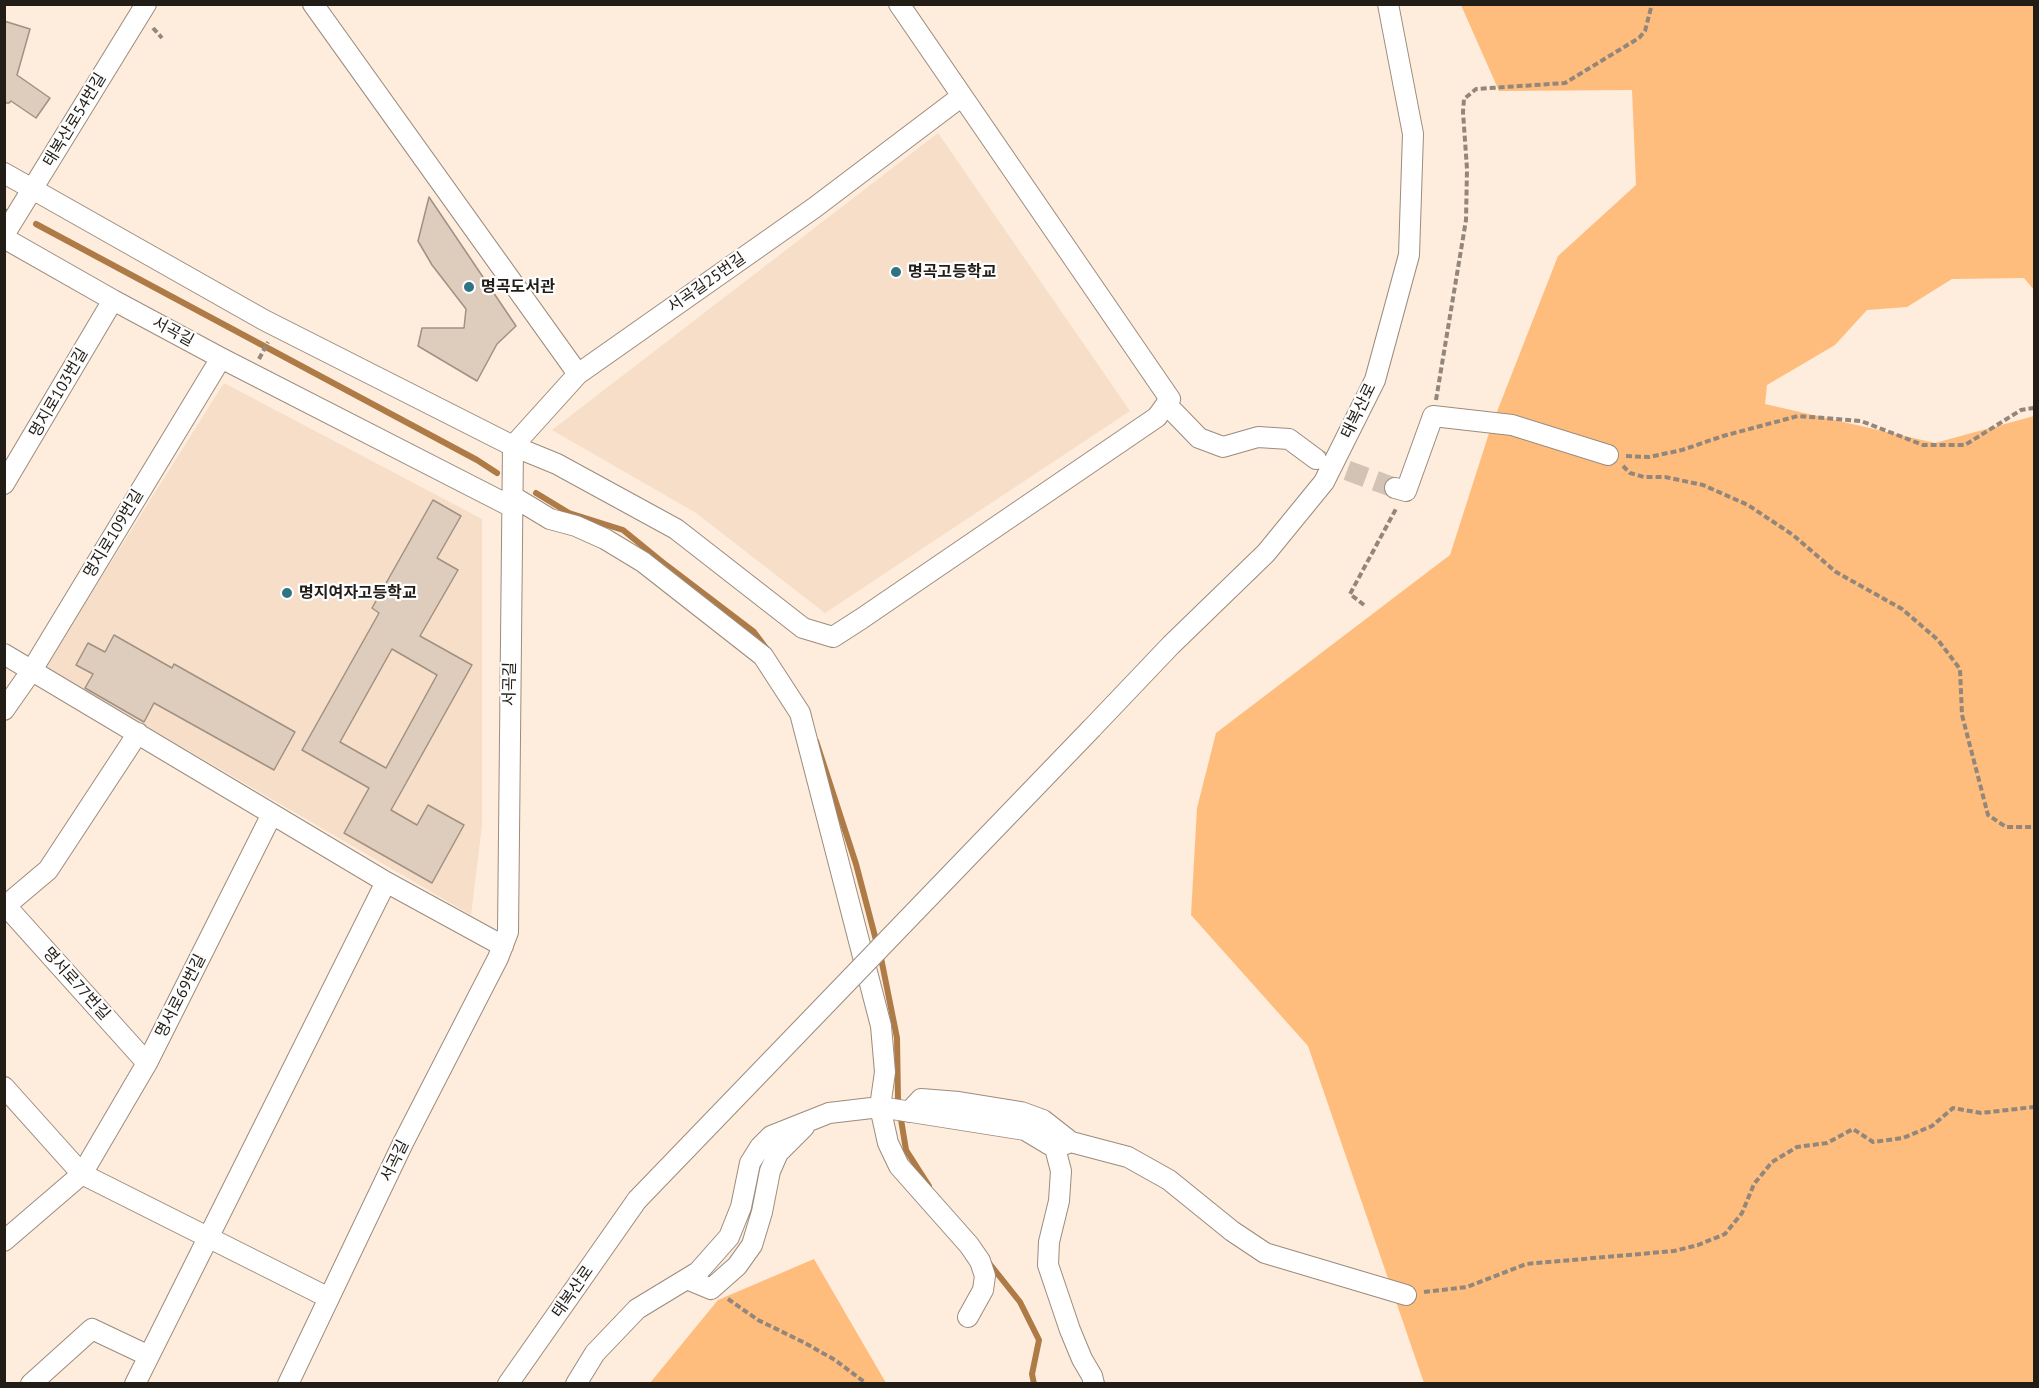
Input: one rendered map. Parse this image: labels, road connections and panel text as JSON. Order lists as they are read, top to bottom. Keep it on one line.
{"streets":{"street":["태복산로54번길","서곡길25번길","서곡길","명지로103번길","태복산로","명지로109번길","명서로77번길","명서로69번길"]},"crossings":[["태복산로54번길","서곡길"],["서곡길","명지로103번길"],["서곡길","명지로109번길"],["명서로77번길","명서로69번길"]],"places":["명곡고등학교","명곡도서관","명지여자고등학교"]}
